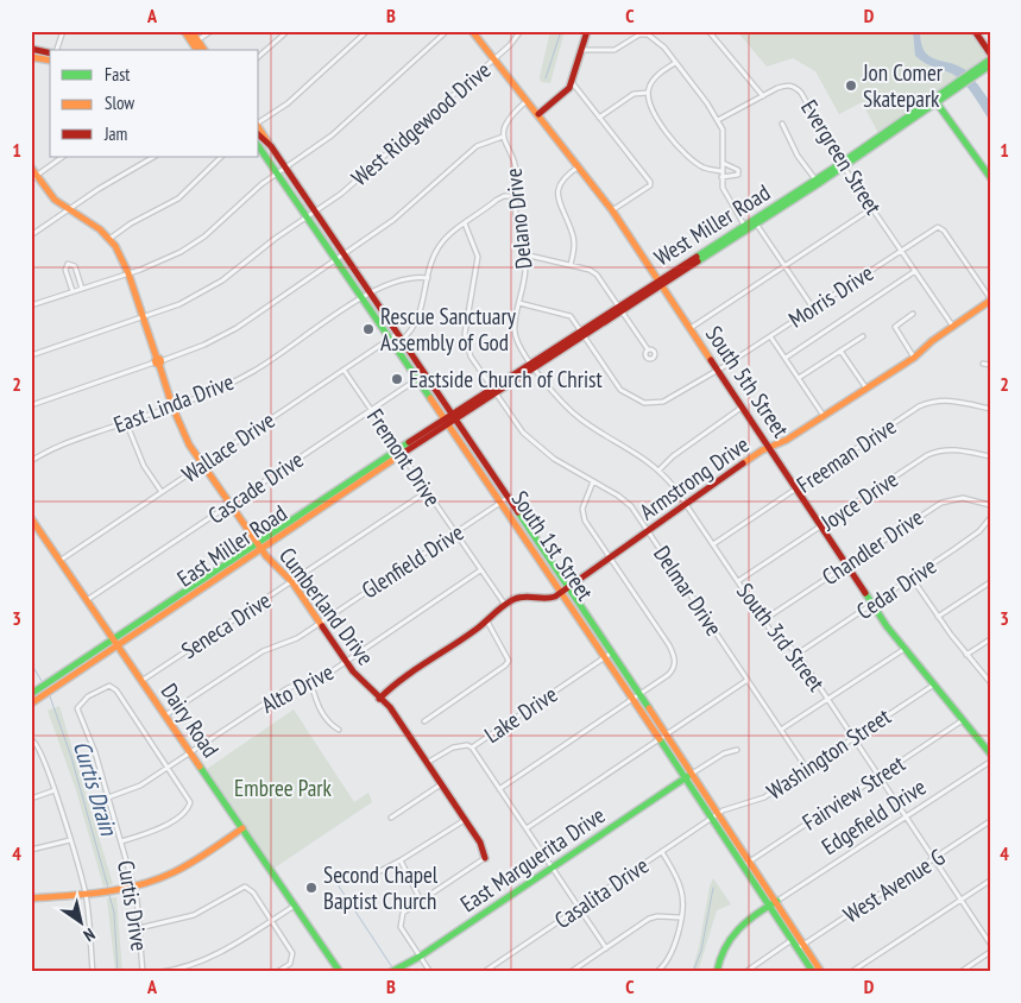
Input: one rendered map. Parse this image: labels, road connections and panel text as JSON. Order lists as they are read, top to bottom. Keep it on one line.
{"streets":{"street":["West Ridgewood Drive","Evergreen Street","Delano Drive","West Miller Road","Morris Drive","South 5th Street","East Linda Drive","Wallace Drive","Freeman Drive","Fremont Drive","Armstrong Drive","Cascade Drive","Joyce Drive","East Miller Road","South 1st Street","Chandler Drive","Glenfield Drive","Cedar Drive","Delmar Drive","Cumberland Drive","Seneca Drive","South 3rd Street","Alto Drive","Lake Drive","Dairy Road","Washington Street","Fairview Street","Edgefield Drive","East Marguerita Drive","West Avenue G","Casalita Drive","Curtis Drive"]},"crossings":[["West Ridgewood Drive","South 5th Street"],["West Ridgewood Drive","South 1st Street"],["West Ridgewood Drive","Cumberland Drive"],["Evergreen Street","West Miller Road"],["Evergreen Street","Morris Drive"],["Evergreen Street","Armstrong Drive"],["Delano Drive","West Miller Road"],["Delano Drive","Morris Drive"],["Delano Drive","South 3rd Street"],["West Miller Road","Morris Drive"],["West Miller Road","South 5th Street"],["West Miller Road","East Miller Road"],["West Miller Road","South 1st Street"],["West Miller Road","Delmar Drive"],["West Miller Road","South 3rd Street"],["Morris Drive","South 5th Street"],["Morris Drive","Armstrong Drive"],["South 5th Street","Freeman Drive"],["South 5th Street","Armstrong Drive"],["South 5th Street","Joyce Drive"],["South 5th Street","Chandler Drive"],["South 5th Street","Cedar Drive"],["South 5th Street","Washington Street"],["South 5th Street","Fairview Street"],["East Linda Drive","South 1st Street"],["East Linda Drive","Cumberland Drive"],["Wallace Drive","Fremont Drive"],["Wallace Drive","South 1st Street"],["Wallace Drive","Cumberland Drive"],["Wallace Drive","Dairy Road"],["Freeman Drive","South 3rd Street"],["Fremont Drive","Cascade Drive"],["Fremont Drive","East Miller Road"],["Fremont Drive","Glenfield Drive"],["Fremont Drive","Seneca Drive"],["Fremont Drive","Alto Drive"],["Armstrong Drive","South 1st Street"],["Armstrong Drive","Delmar Drive"],["Armstrong Drive","South 3rd Street"],["Cascade Drive","South 1st Street"],["Cascade Drive","Cumberland Drive"],["Cascade Drive","Dairy Road"],["Joyce Drive","South 3rd Street"],["East Miller Road","South 1st Street"],["East Miller Road","Cumberland Drive"],["East Miller Road","Dairy Road"],["South 1st Street","Glenfield Drive"],["South 1st Street","Lake Drive"],["South 1st Street","Washington Street"],["South 1st Street","Fairview Street"],["South 1st Street","Edgefield Drive"],["South 1st Street","East Marguerita Drive"],["South 1st Street","West Avenue G"],["South 1st Street","Casalita Drive"],["Chandler Drive","South 3rd Street"],["Glenfield Drive","Cumberland Drive"],["Glenfield Drive","Dairy Road"],["Cedar Drive","South 3rd Street"],["Delmar Drive","Washington Street"],["Cumberland Drive","Seneca Drive"],["Cumberland Drive","Alto Drive"],["Cumberland Drive","Lake Drive"],["Seneca Drive","Dairy Road"],["South 3rd Street","Washington Street"],["South 3rd Street","Fairview Street"],["South 3rd Street","Edgefield Drive"],["South 3rd Street","West Avenue G"],["Alto Drive","Dairy Road"],["Alto Drive","Curtis Drive"],["Washington Street","Casalita Drive"]],"water":["Curtis Drain"],"parks":["Embree Park"],"places":["Jon Comer Skatepark","Rescue Sanctuary Assembly of God","Eastside Church of Christ","Second Chapel Baptist Church"],"legend":["Fast","Slow","Jam"],"north":"bottom right","grid":{"columns":["A","B","C","D"],"rows":["1","2","3","4"]}}
